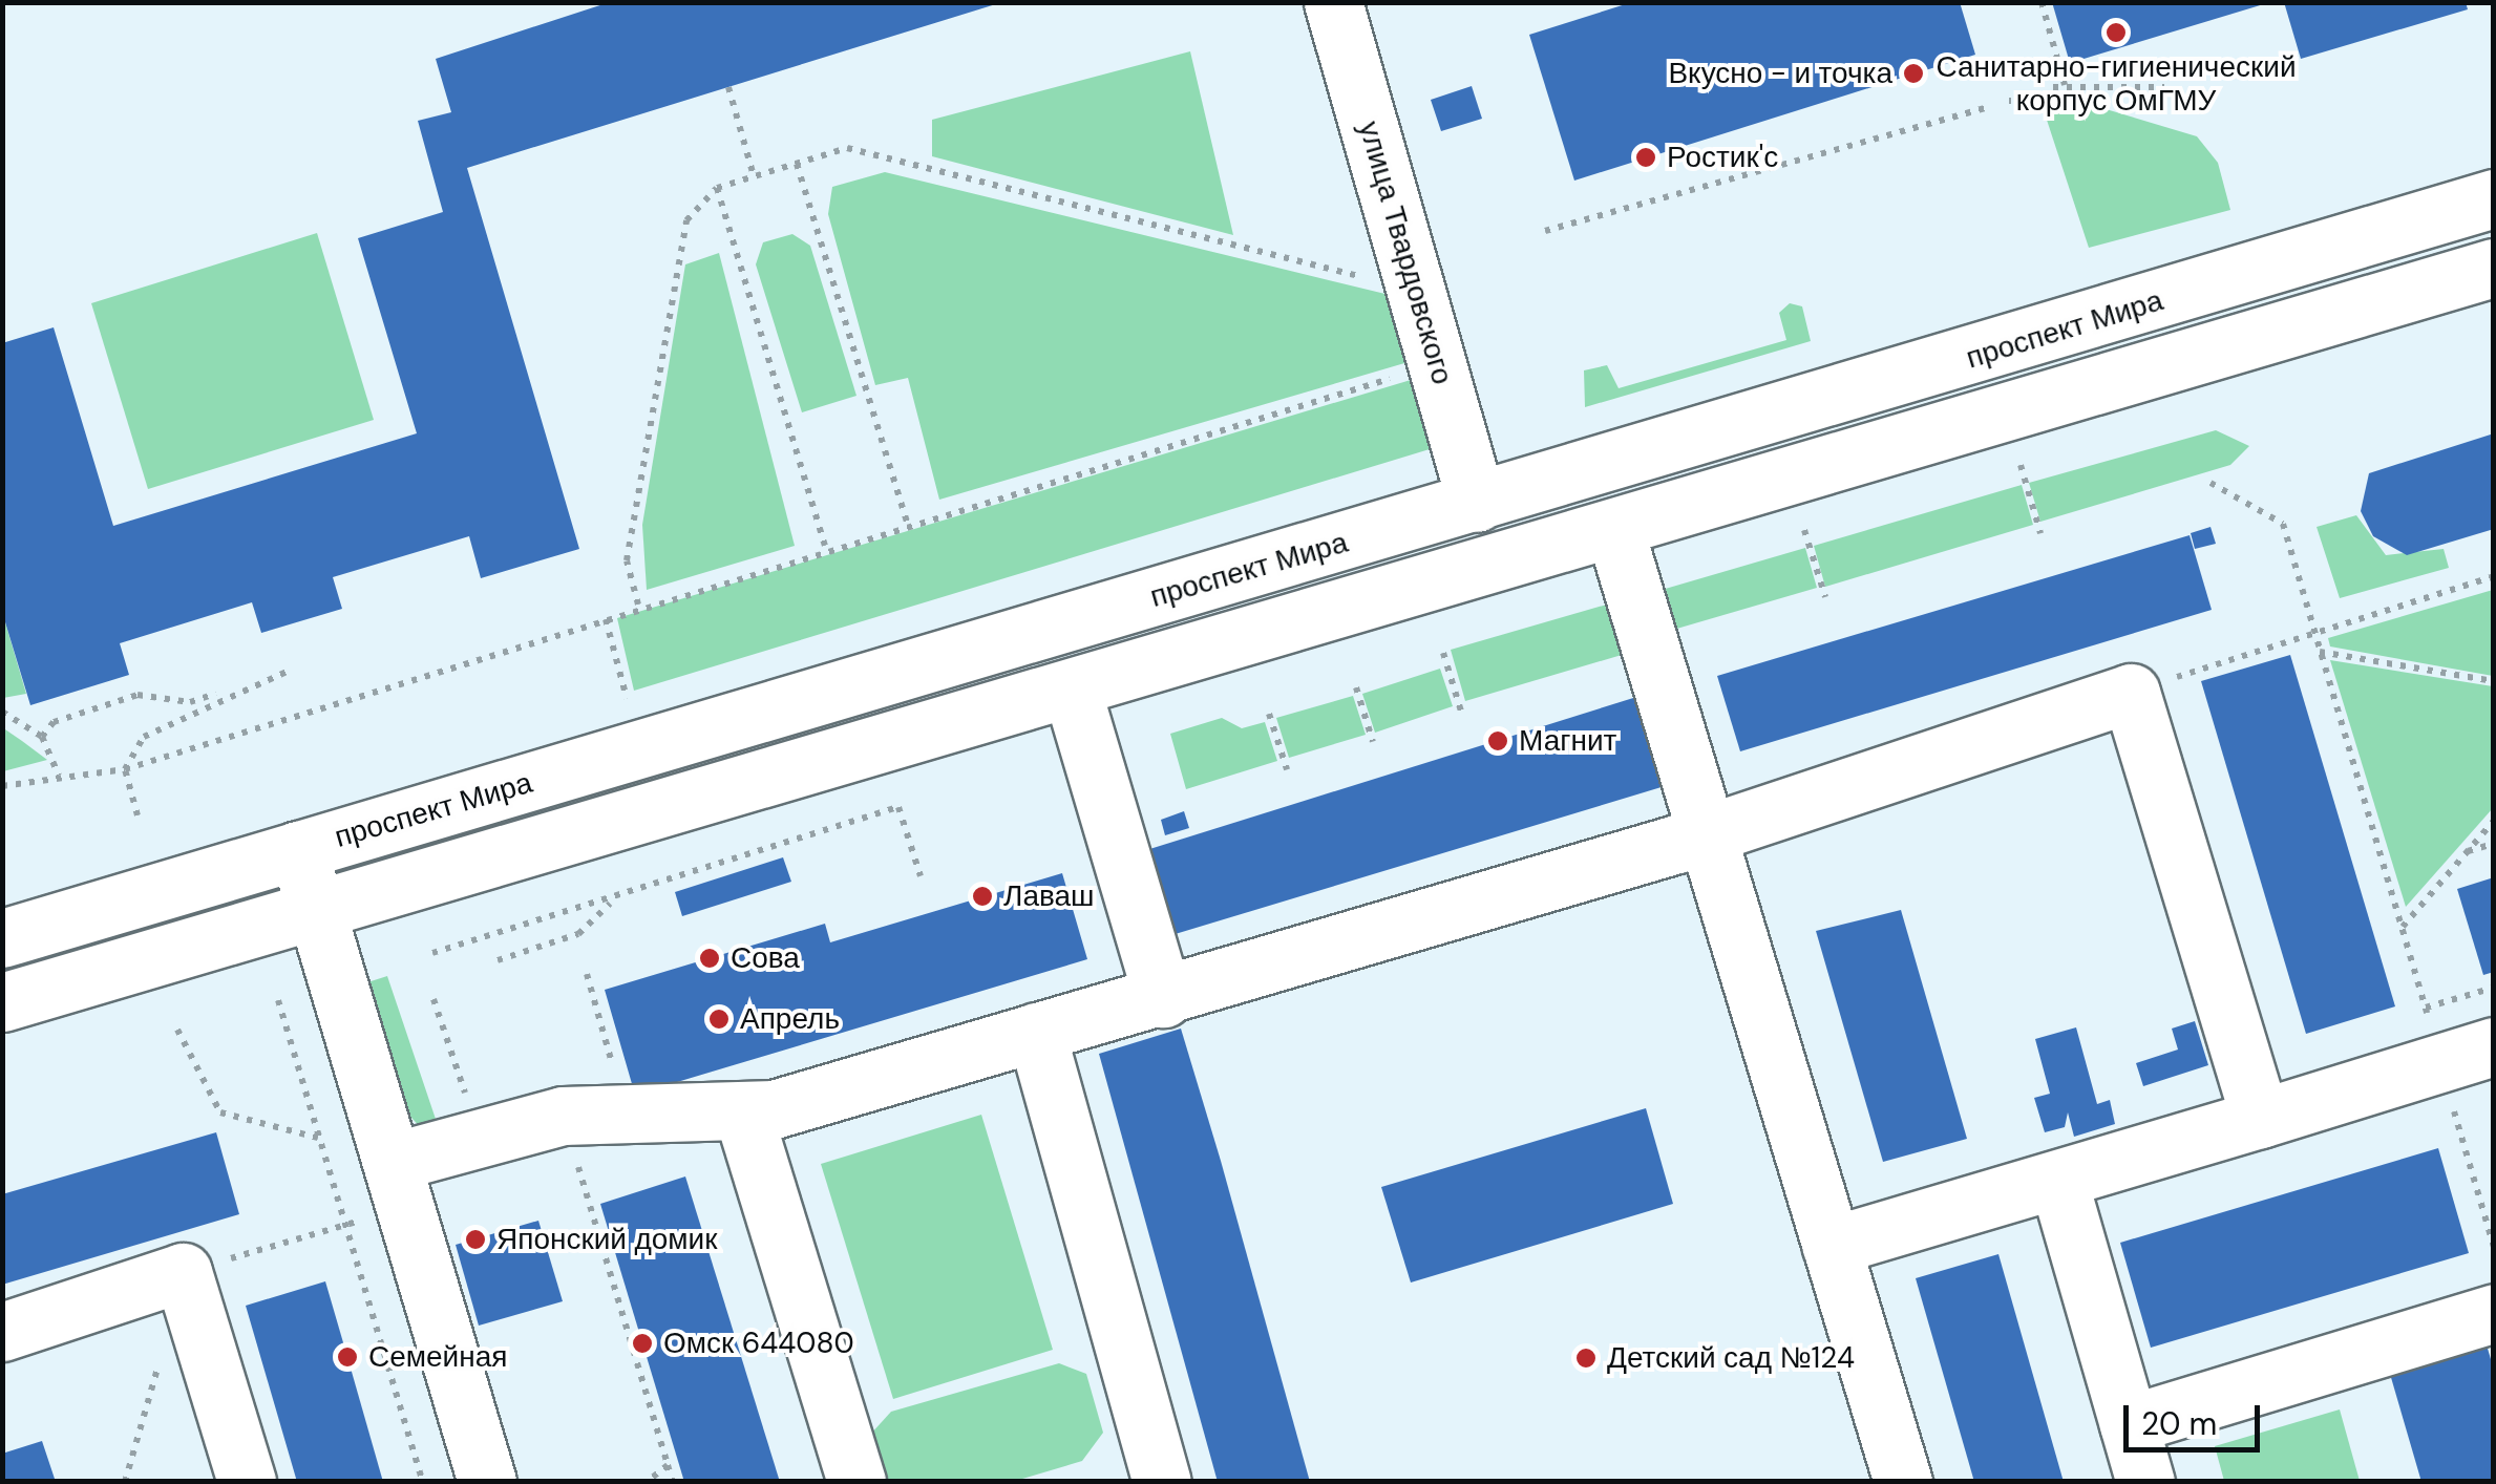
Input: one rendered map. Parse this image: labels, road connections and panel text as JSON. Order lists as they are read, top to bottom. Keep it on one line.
{"streets":{"main road":["улица Твардовского","проспект Мира"]},"crossings":[["улица Твардовского","проспект Мира"]],"places":["Санитарно-гигиенический корпус ОмГМУ","Вкусно - и точка","Ростик'с","Магнит","Лаваш","Сова","Апрель","Японский домик","Омск 644080","Семейная","Детский сад №124"],"scale_bar":"20 m"}
